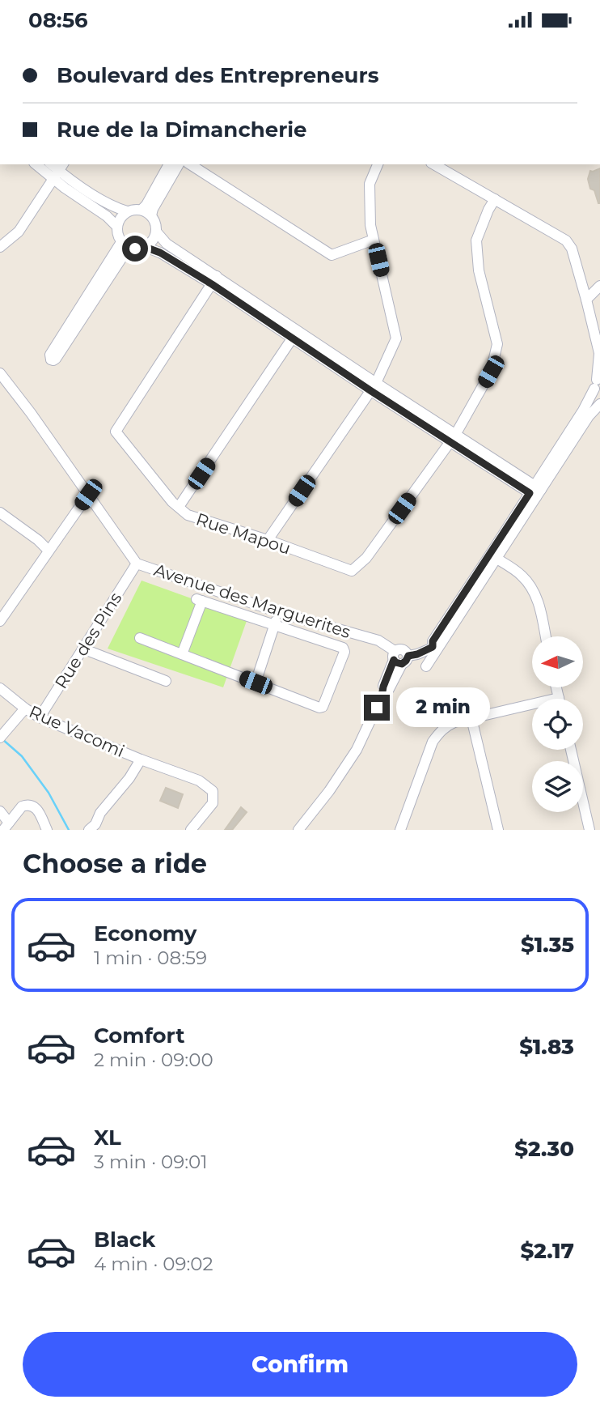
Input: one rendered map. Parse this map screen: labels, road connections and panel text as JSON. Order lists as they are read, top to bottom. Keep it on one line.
{"streets":{"street":["Rue Mapou","Avenue des Marguerites","Rue des Pins","Rue Vacomi"]},"crossings":[["Avenue des Marguerites","Rue des Pins"],["Rue des Pins","Rue Vacomi"]],"north":"left","page":{"status":"08:56","banner":["Boulevard des Entrepreneurs","Rue de la Dimancherie"],"bubble":"2 min","heading":"Choose a ride","list":[{"name":"Economy","note":"1 min · 08:59","value":"$1.35"},{"name":"Comfort","note":"2 min · 09:00","value":"$1.83"},{"name":"XL","note":"3 min · 09:01","value":"$2.30"},{"name":"Black","note":"4 min · 09:02","value":"$2.17"}],"buttons":"Confirm"}}
